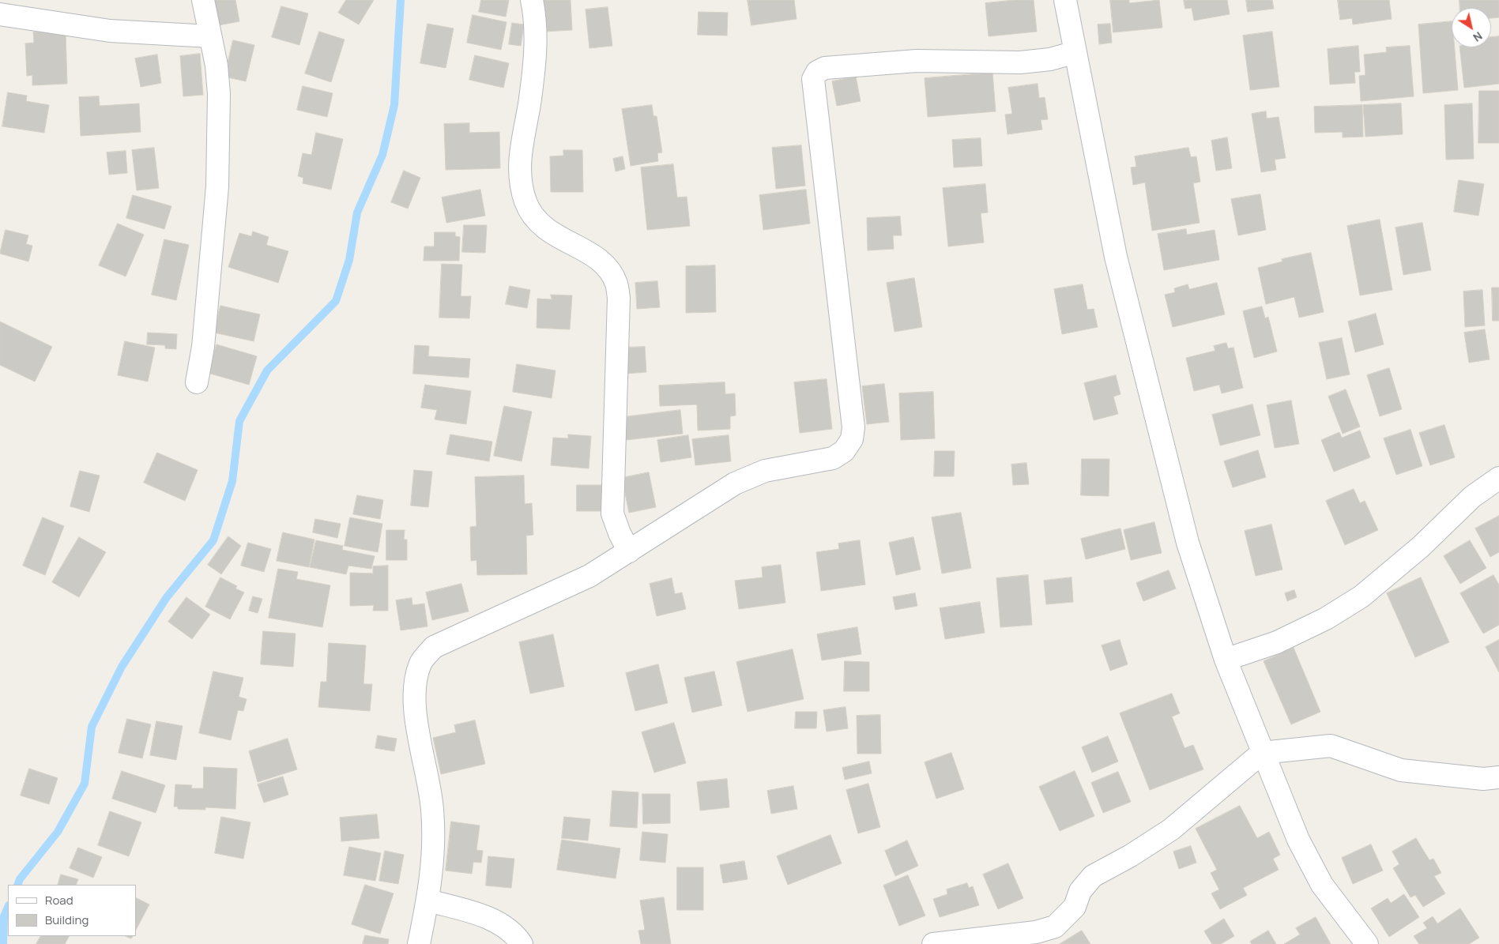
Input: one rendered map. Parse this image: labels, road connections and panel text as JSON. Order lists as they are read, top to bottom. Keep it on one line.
{"legend":["Road","Building"],"north":"bottom right"}
